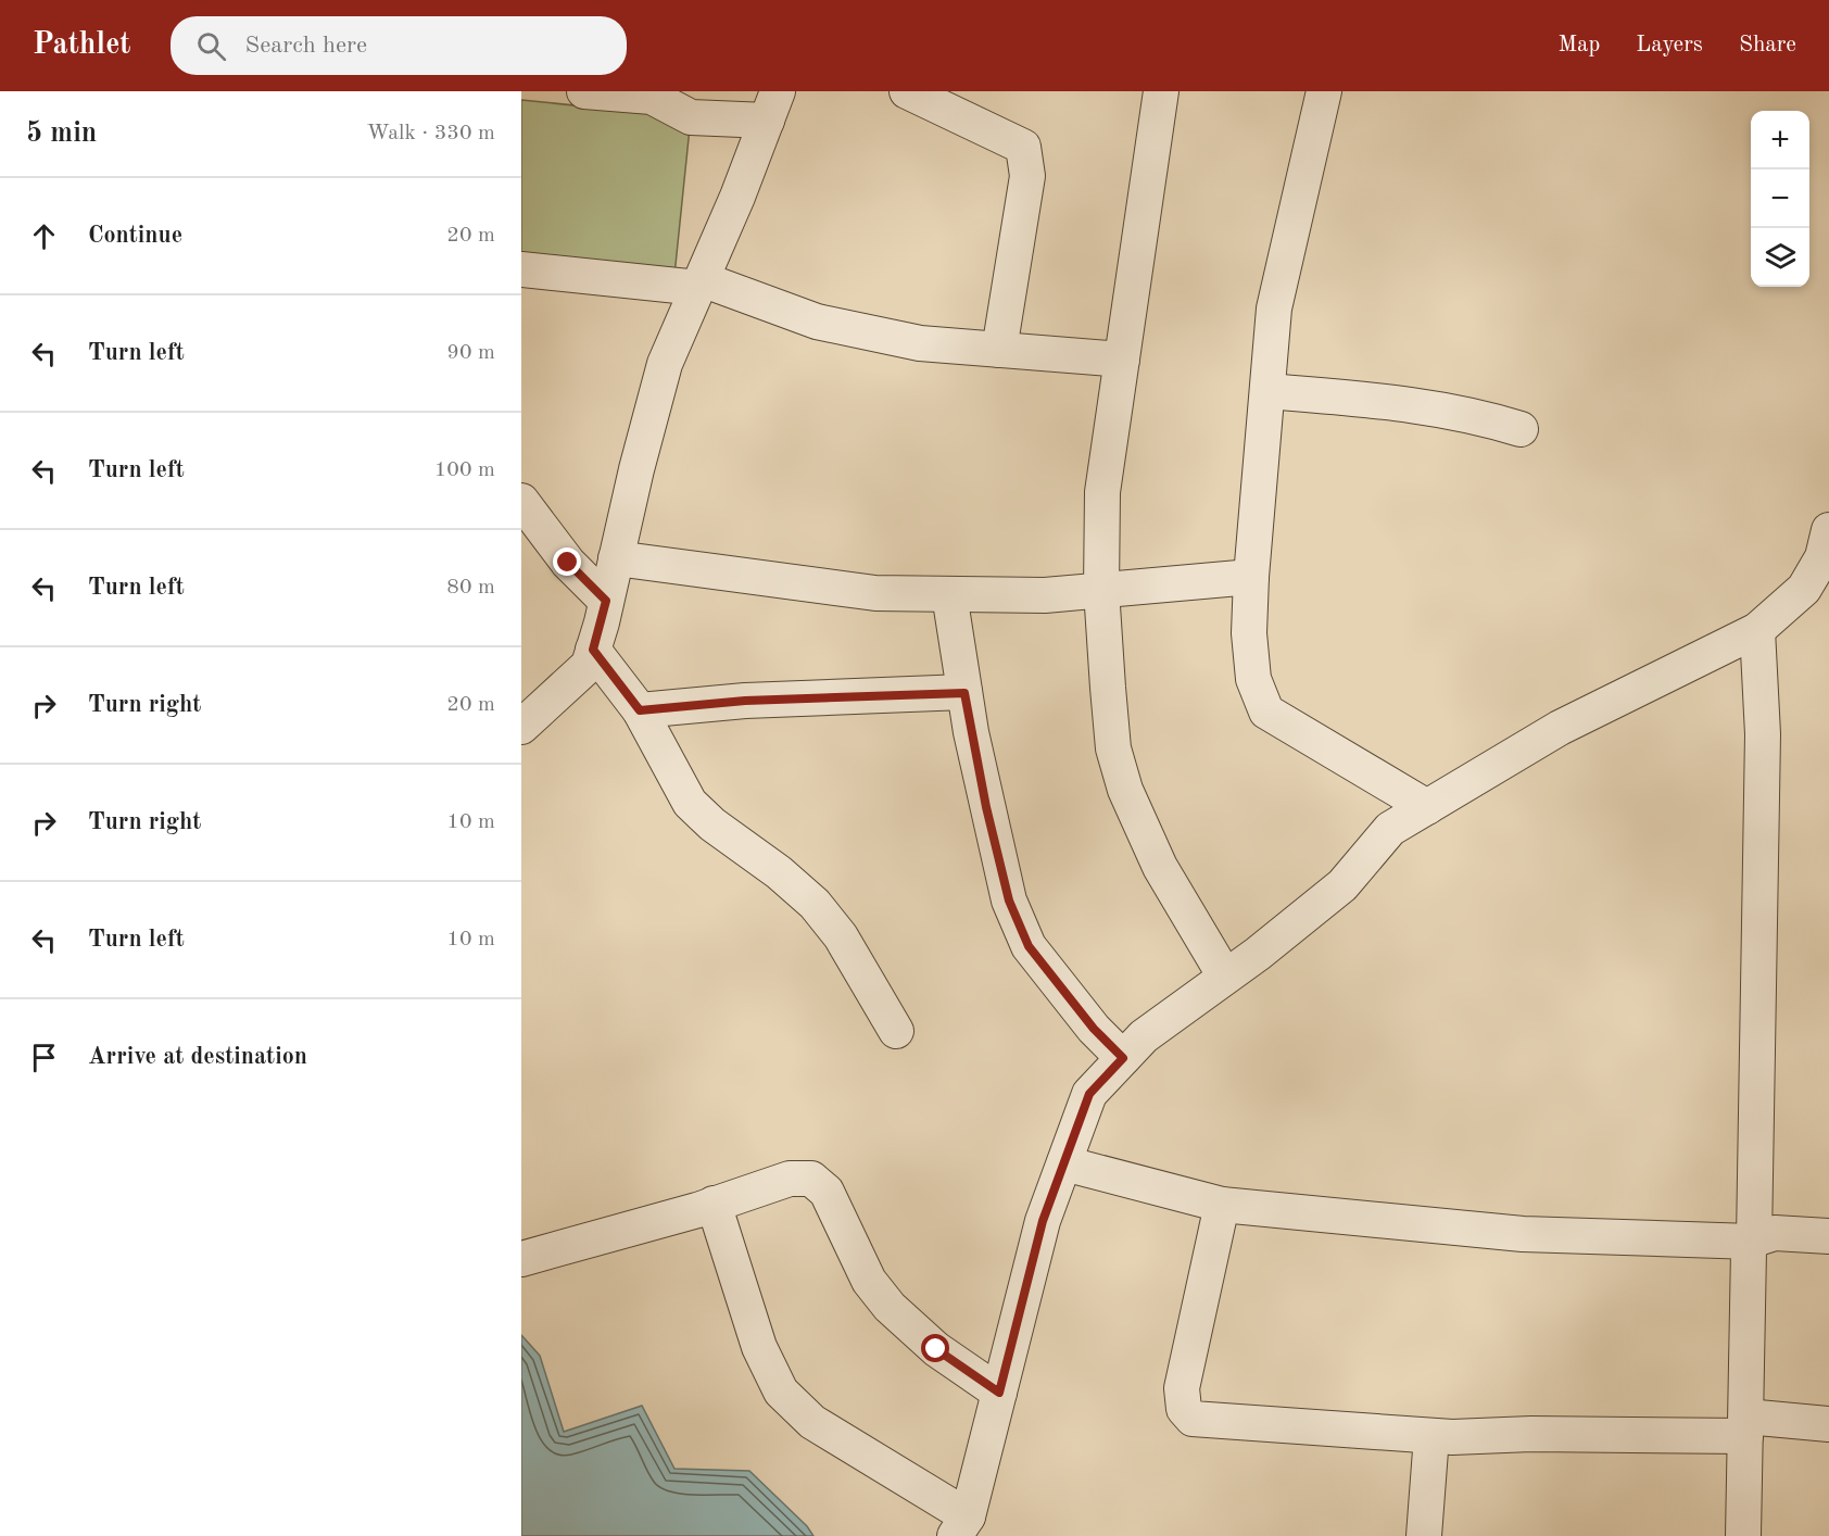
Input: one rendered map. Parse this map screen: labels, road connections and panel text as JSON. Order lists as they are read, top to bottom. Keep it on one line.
{"page":{"header":"Pathlet","search":"Search here","nav":["Map","Layers","Share"],"heading":["5 min","Walk · 330 m"],"map_buttons":["+","−"],"list":[["Continue","20 m"],["Turn left","90 m"],["Turn left","100 m"],["Turn left","80 m"],["Turn right","20 m"],["Turn right","10 m"],["Turn left","10 m"],"Arrive at destination"]}}
